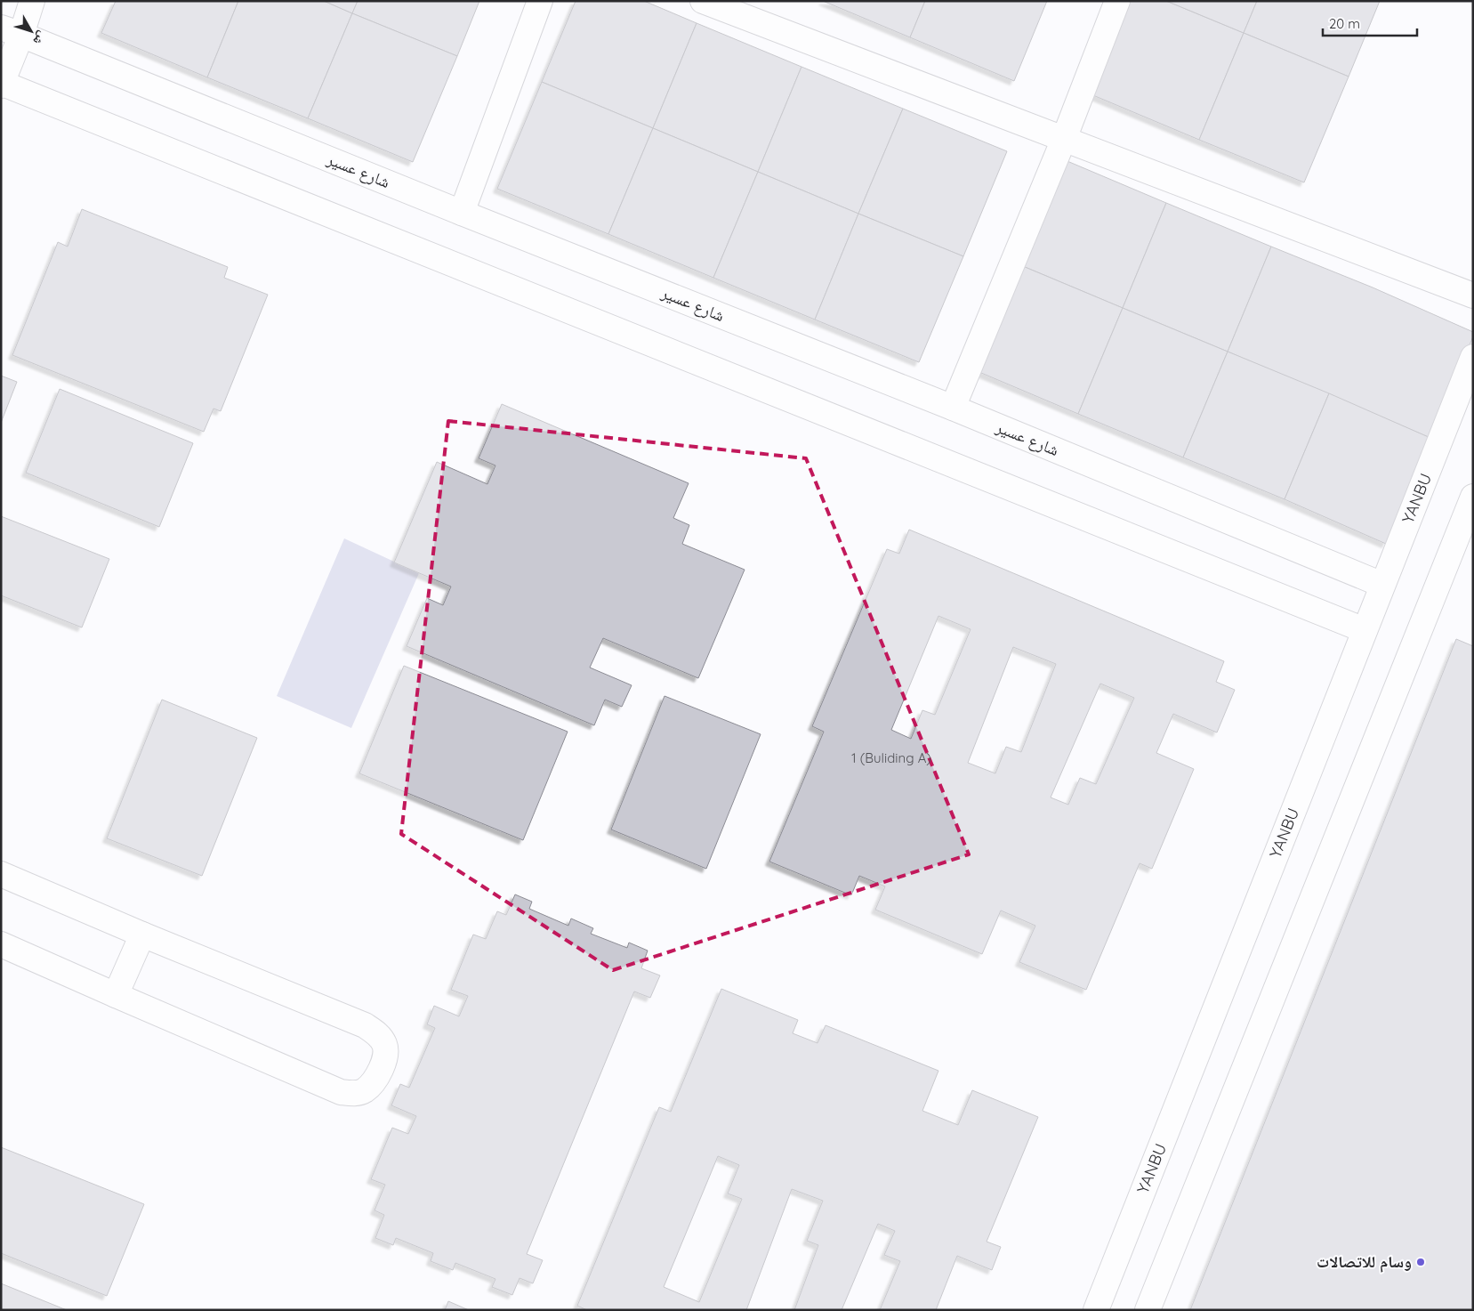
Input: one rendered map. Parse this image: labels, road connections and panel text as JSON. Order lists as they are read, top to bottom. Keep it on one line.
{"streets":{"street":["شارع عسير","YANBU"]},"crossings":[["شارع عسير","YANBU"]],"places":["وسام للاتصالات"],"house_numbers":["1 (Buliding A)"],"scale_bar":"20 m","north":"bottom right"}
